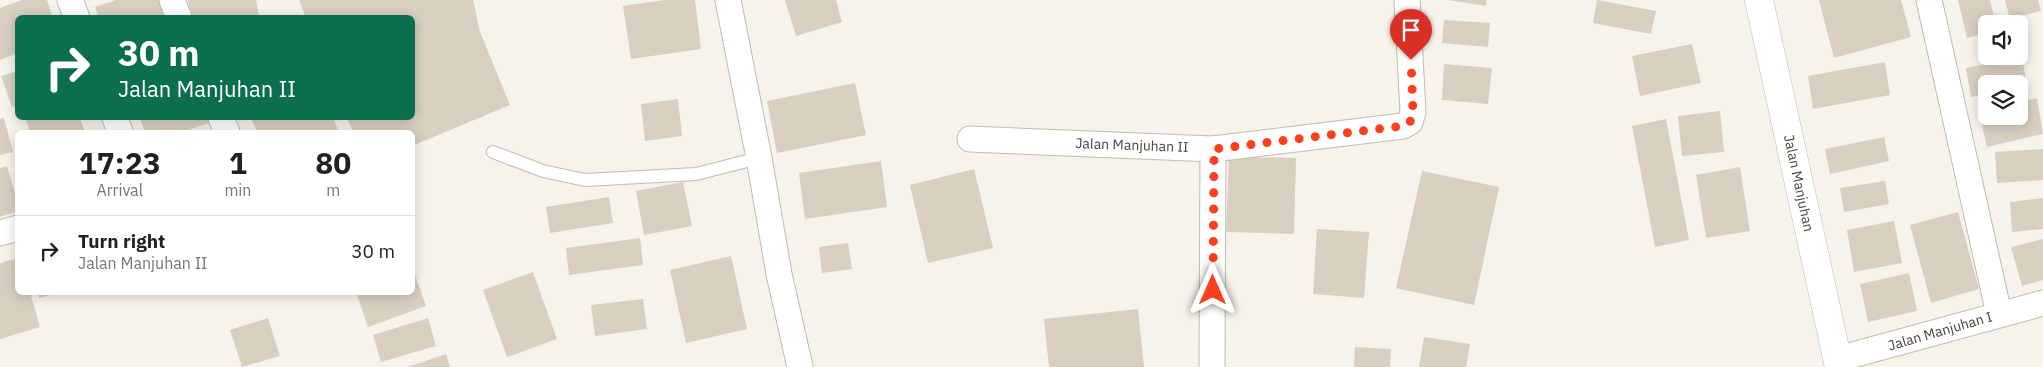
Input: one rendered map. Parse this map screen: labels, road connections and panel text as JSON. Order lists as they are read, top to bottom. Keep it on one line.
{"streets":{"street":["Jalan Manjuhan II","Jalan Manjuhan","Jalan Manjuhan I"]},"crossings":[["Jalan Manjuhan","Jalan Manjuhan I"]],"page":{"turn":["30 m","Jalan Manjuhan II"],"eta":["17:23","Arrival","1","min","80","m"],"list":[{"name":"Turn right","note":"Jalan Manjuhan II","value":"30 m"}]}}
